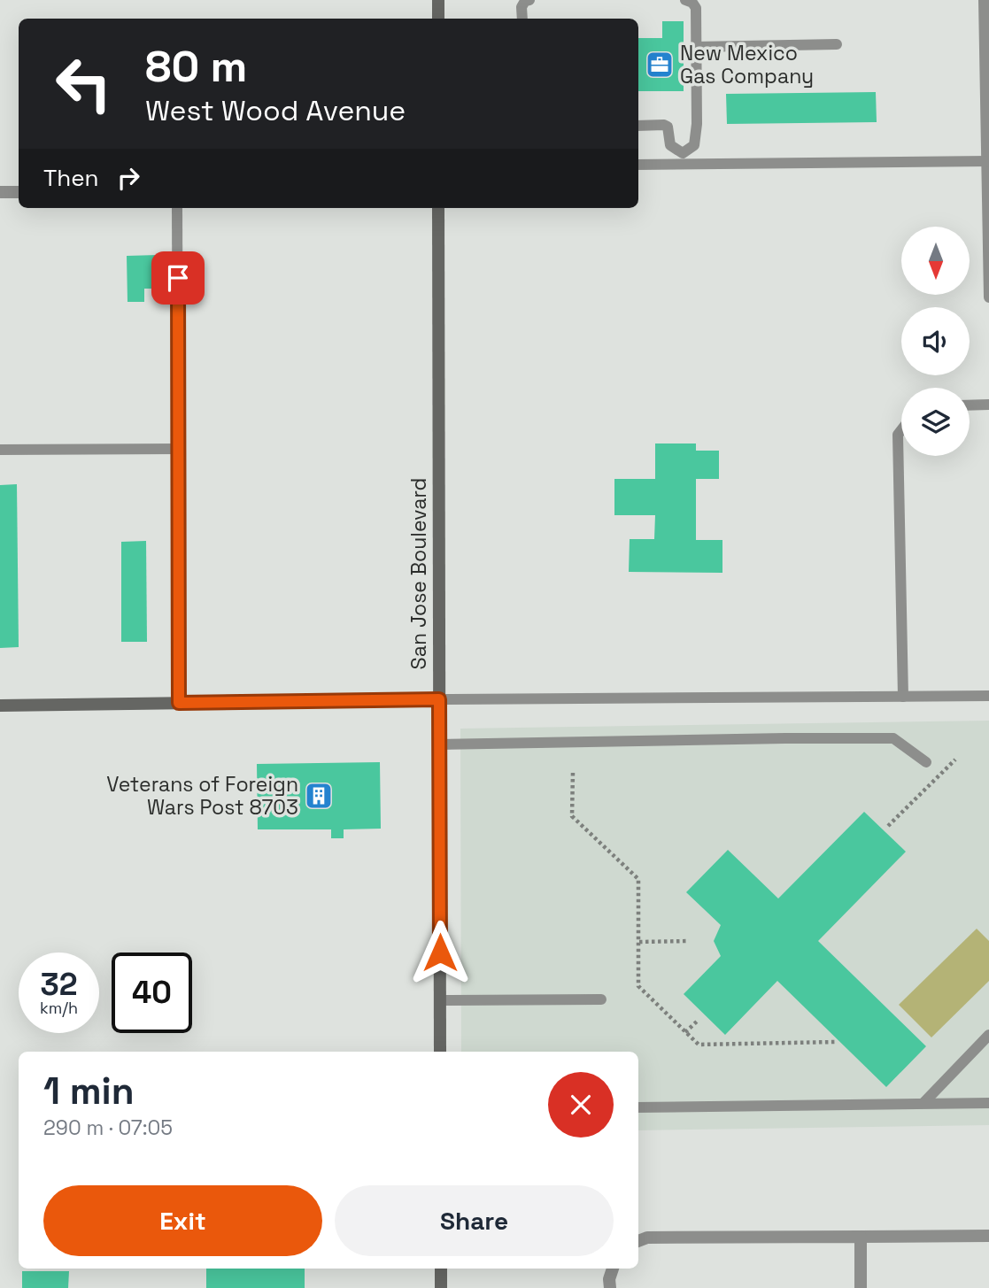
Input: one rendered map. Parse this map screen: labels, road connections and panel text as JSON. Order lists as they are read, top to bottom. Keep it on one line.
{"streets":{"street":["San Jose Boulevard"]},"places":{"office":["New Mexico Gas Company"],"building":["Veterans of Foreign Wars Post 8703"]},"north":"bottom","page":{"turn":["80 m","West Wood Avenue"],"then":"Then","speed":"32 km/h","limit":"40","heading":["1 min","290 m · 07:05"],"buttons":["Exit","Share"]}}
